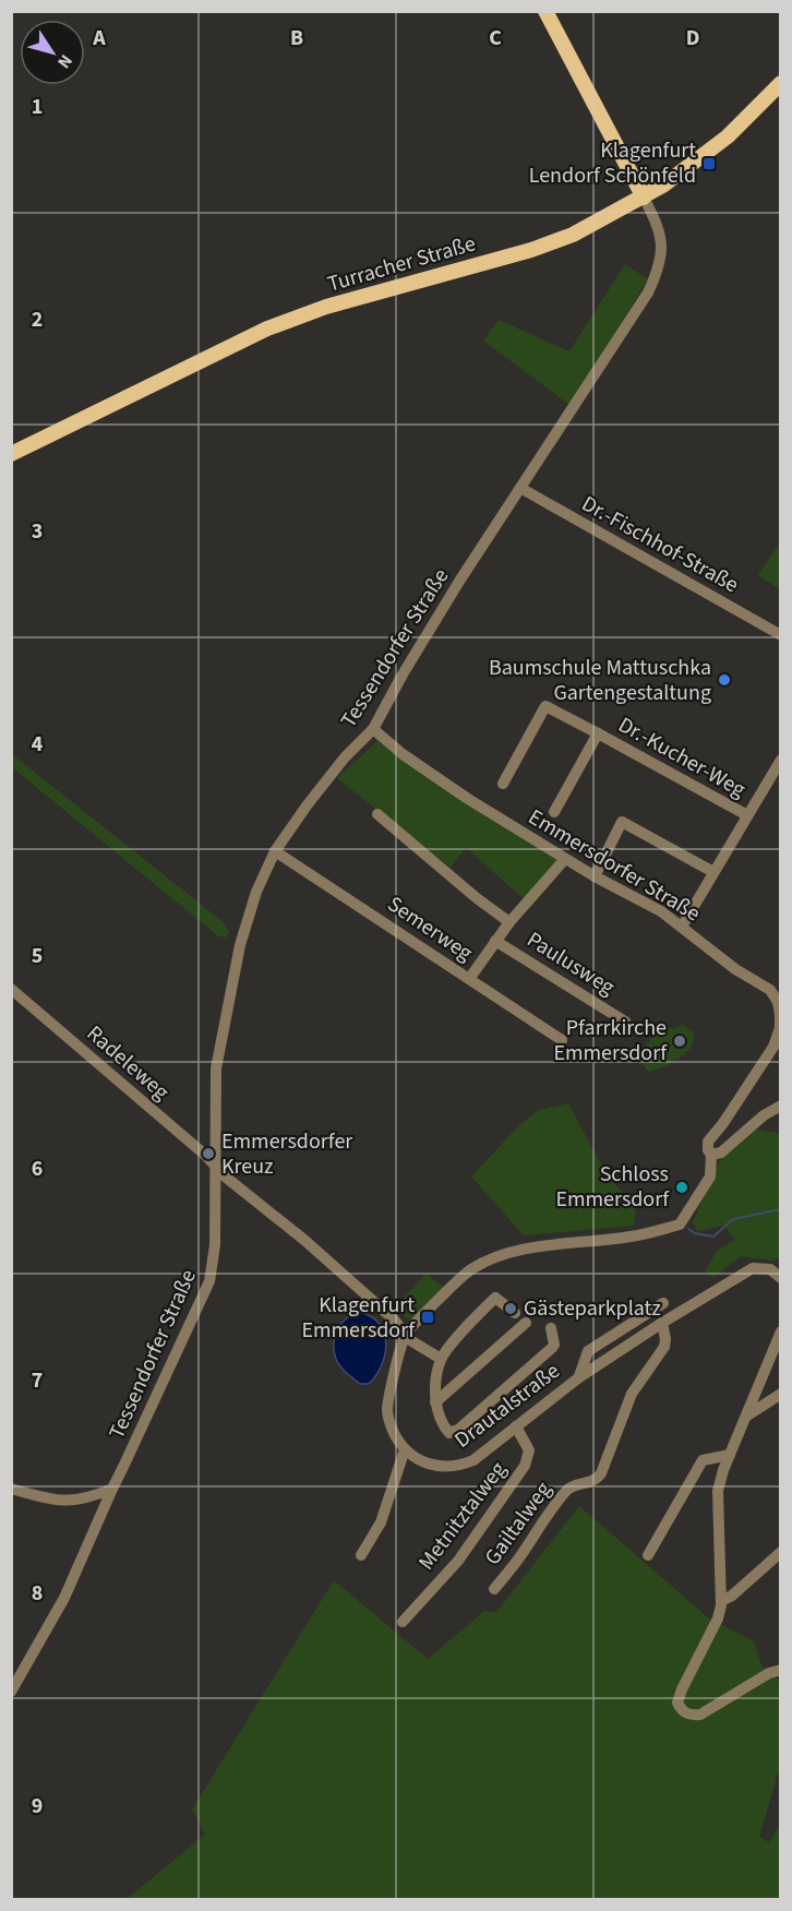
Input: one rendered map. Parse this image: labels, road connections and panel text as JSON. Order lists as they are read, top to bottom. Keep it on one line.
{"streets":{"main road":["Turracher Straße"],"street":["Dr.-Fischhof-Straße","Tessendorfer Straße","Dr.-Kucher-Weg","Emmersdorfer Straße","Semerweg","Paulusweg","Radeleweg","Drautalstraße","Metnitztalweg","Gailtalweg"]},"crossings":[["Turracher Straße","Tessendorfer Straße"],["Dr.-Fischhof-Straße","Tessendorfer Straße"],["Tessendorfer Straße","Emmersdorfer Straße"],["Tessendorfer Straße","Semerweg"],["Tessendorfer Straße","Radeleweg"],["Drautalstraße","Metnitztalweg"],["Drautalstraße","Gailtalweg"]],"places":{"transit":["Klagenfurt Lendorf Schönfeld","Klagenfurt Emmersdorf"],"other":["Baumschule Mattuschka Gartengestaltung","Pfarrkirche Emmersdorf","Emmersdorfer Kreuz","Schloss Emmersdorf","Gästeparkplatz"]},"north":"bottom right","grid":{"columns":["A","B","C","D"],"rows":["1","2","3","4","5","6","7","8","9"]}}
